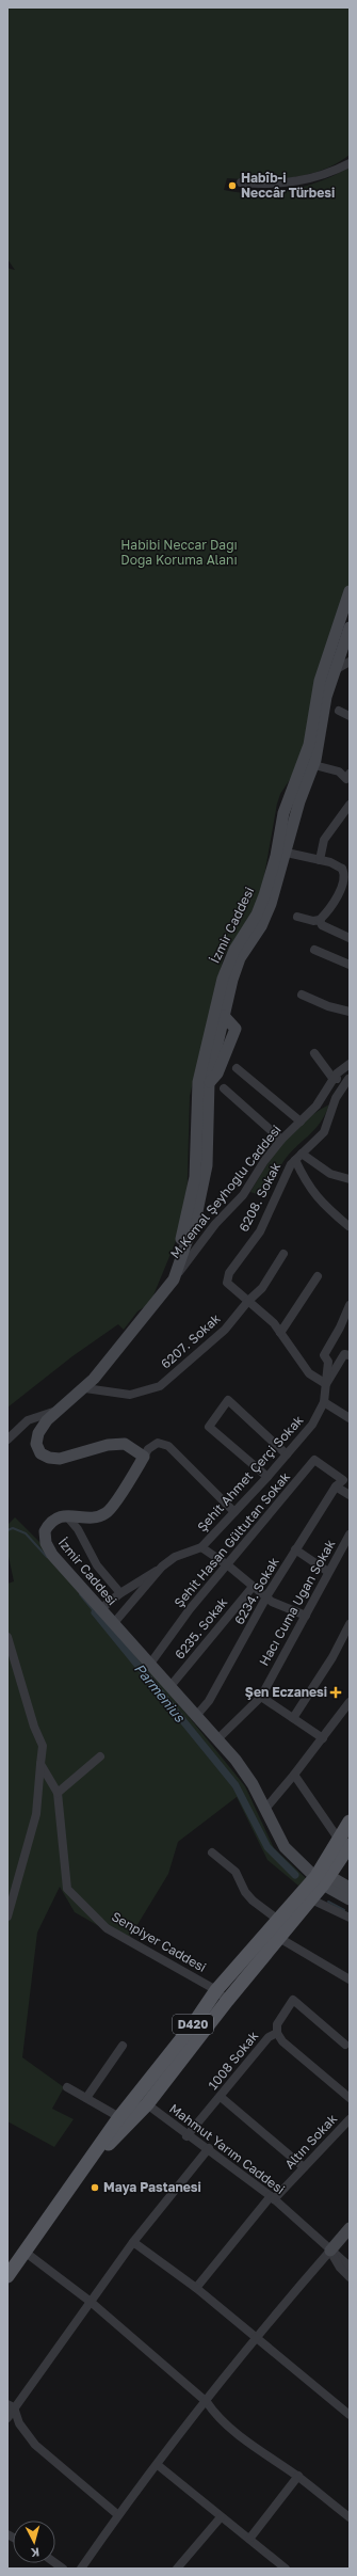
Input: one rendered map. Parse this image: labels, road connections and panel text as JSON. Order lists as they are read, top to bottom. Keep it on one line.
{"streets":{"main road":["D420"],"street":["İzmir Caddesi","M.Kemal Şeyhoğlu Caddesi","6208. Sokak","6207. Sokak","Şehit Ahmet Çerçi Sokak","Şehit Hasan Gültutan Sokak","6234. Sokak","Hacı Cuma Uğan Sokak","6235. Sokak","Senpiyer Caddesi","1008 Sokak","Altın Sokak","Mahmut Yarım Caddesi"]},"crossings":[["İzmir Caddesi","M.Kemal Şeyhoğlu Caddesi"],["İzmir Caddesi","6207. Sokak"],["İzmir Caddesi","Şehit Ahmet Çerçi Sokak"],["İzmir Caddesi","Şehit Hasan Gültutan Sokak"],["İzmir Caddesi","6234. Sokak"],["İzmir Caddesi","Hacı Cuma Uğan Sokak"],["İzmir Caddesi","6235. Sokak"],["İzmir Caddesi","D420"],["6208. Sokak","6207. Sokak"],["6208. Sokak","Şehit Ahmet Çerçi Sokak"],["Şehit Hasan Gültutan Sokak","6234. Sokak"],["Senpiyer Caddesi","D420"],["D420","Mahmut Yarım Caddesi"],["1008 Sokak","Mahmut Yarım Caddesi"],["Altın Sokak","Mahmut Yarım Caddesi"]],"water":["Parmenius"],"parks":["Habibi Neccar Dağı Doğa Koruma Alanı"],"places":{"other":["Habîb-i Neccâr Türbesi","Maya Pastanesi"],"health":["Şen Eczanesi"]},"north":"bottom"}
